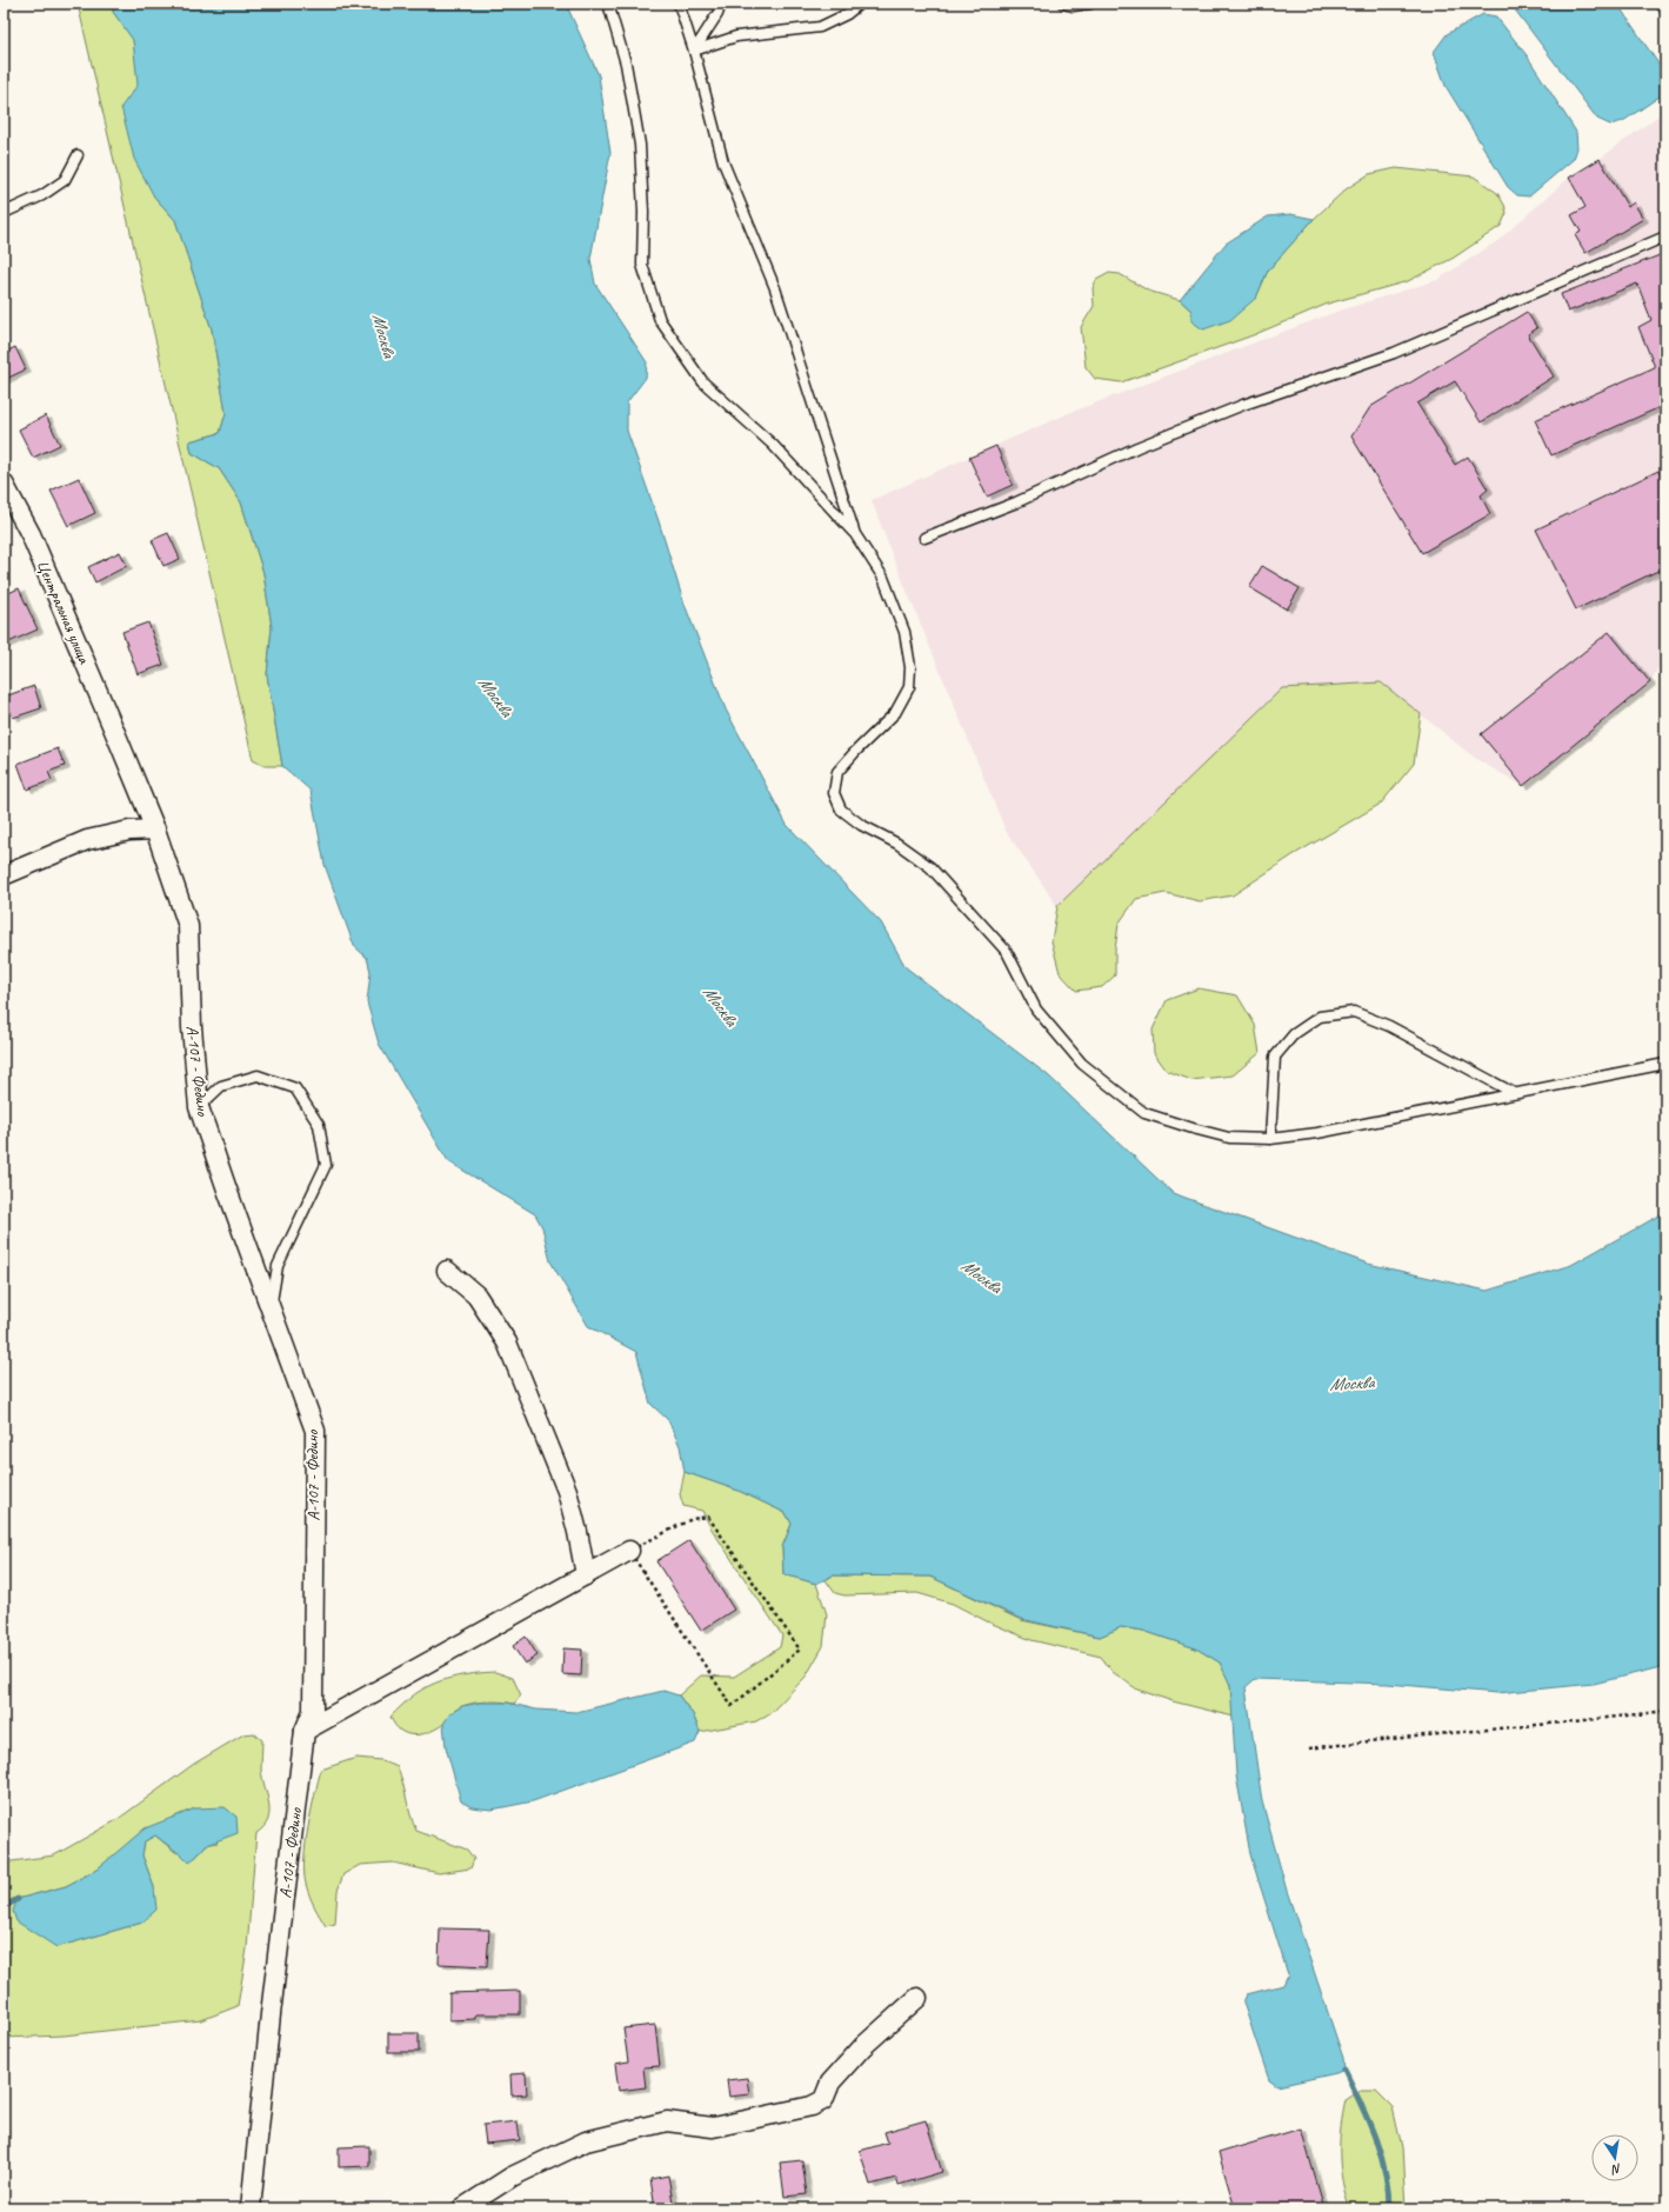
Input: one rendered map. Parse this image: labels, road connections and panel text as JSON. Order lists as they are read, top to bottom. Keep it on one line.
{"streets":{"street":["Центральная улица","А-107 - Федино"]},"crossings":[["Центральная улица","А-107 - Федино"]],"water":["Москва"],"north":"bottom"}
